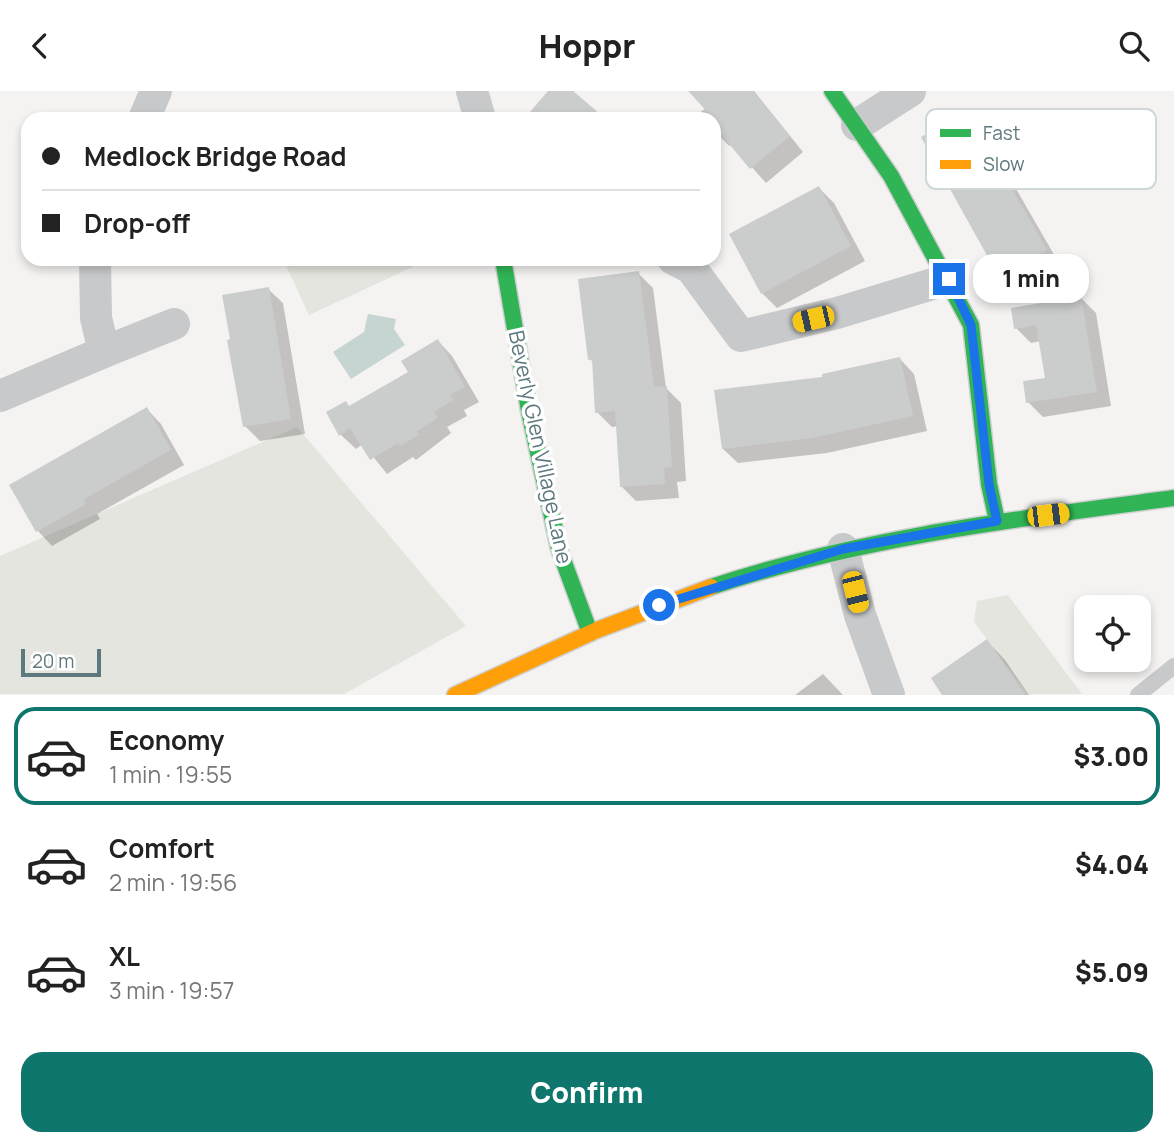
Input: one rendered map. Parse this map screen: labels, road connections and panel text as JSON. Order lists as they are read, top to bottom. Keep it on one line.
{"streets":{"street":["Beverly Glen Village Lane"]},"legend":["Fast","Slow"],"scale_bar":"20 m","page":{"header":"Hoppr","banner":["Medlock Bridge Road","Drop-off"],"bubble":"1 min","scale":"20 m","list":[{"name":"Economy","note":"1 min · 19:55","value":"$3.00"},{"name":"Comfort","note":"2 min · 19:56","value":"$4.04"},{"name":"XL","note":"3 min · 19:57","value":"$5.09"}],"buttons":"Confirm"}}
